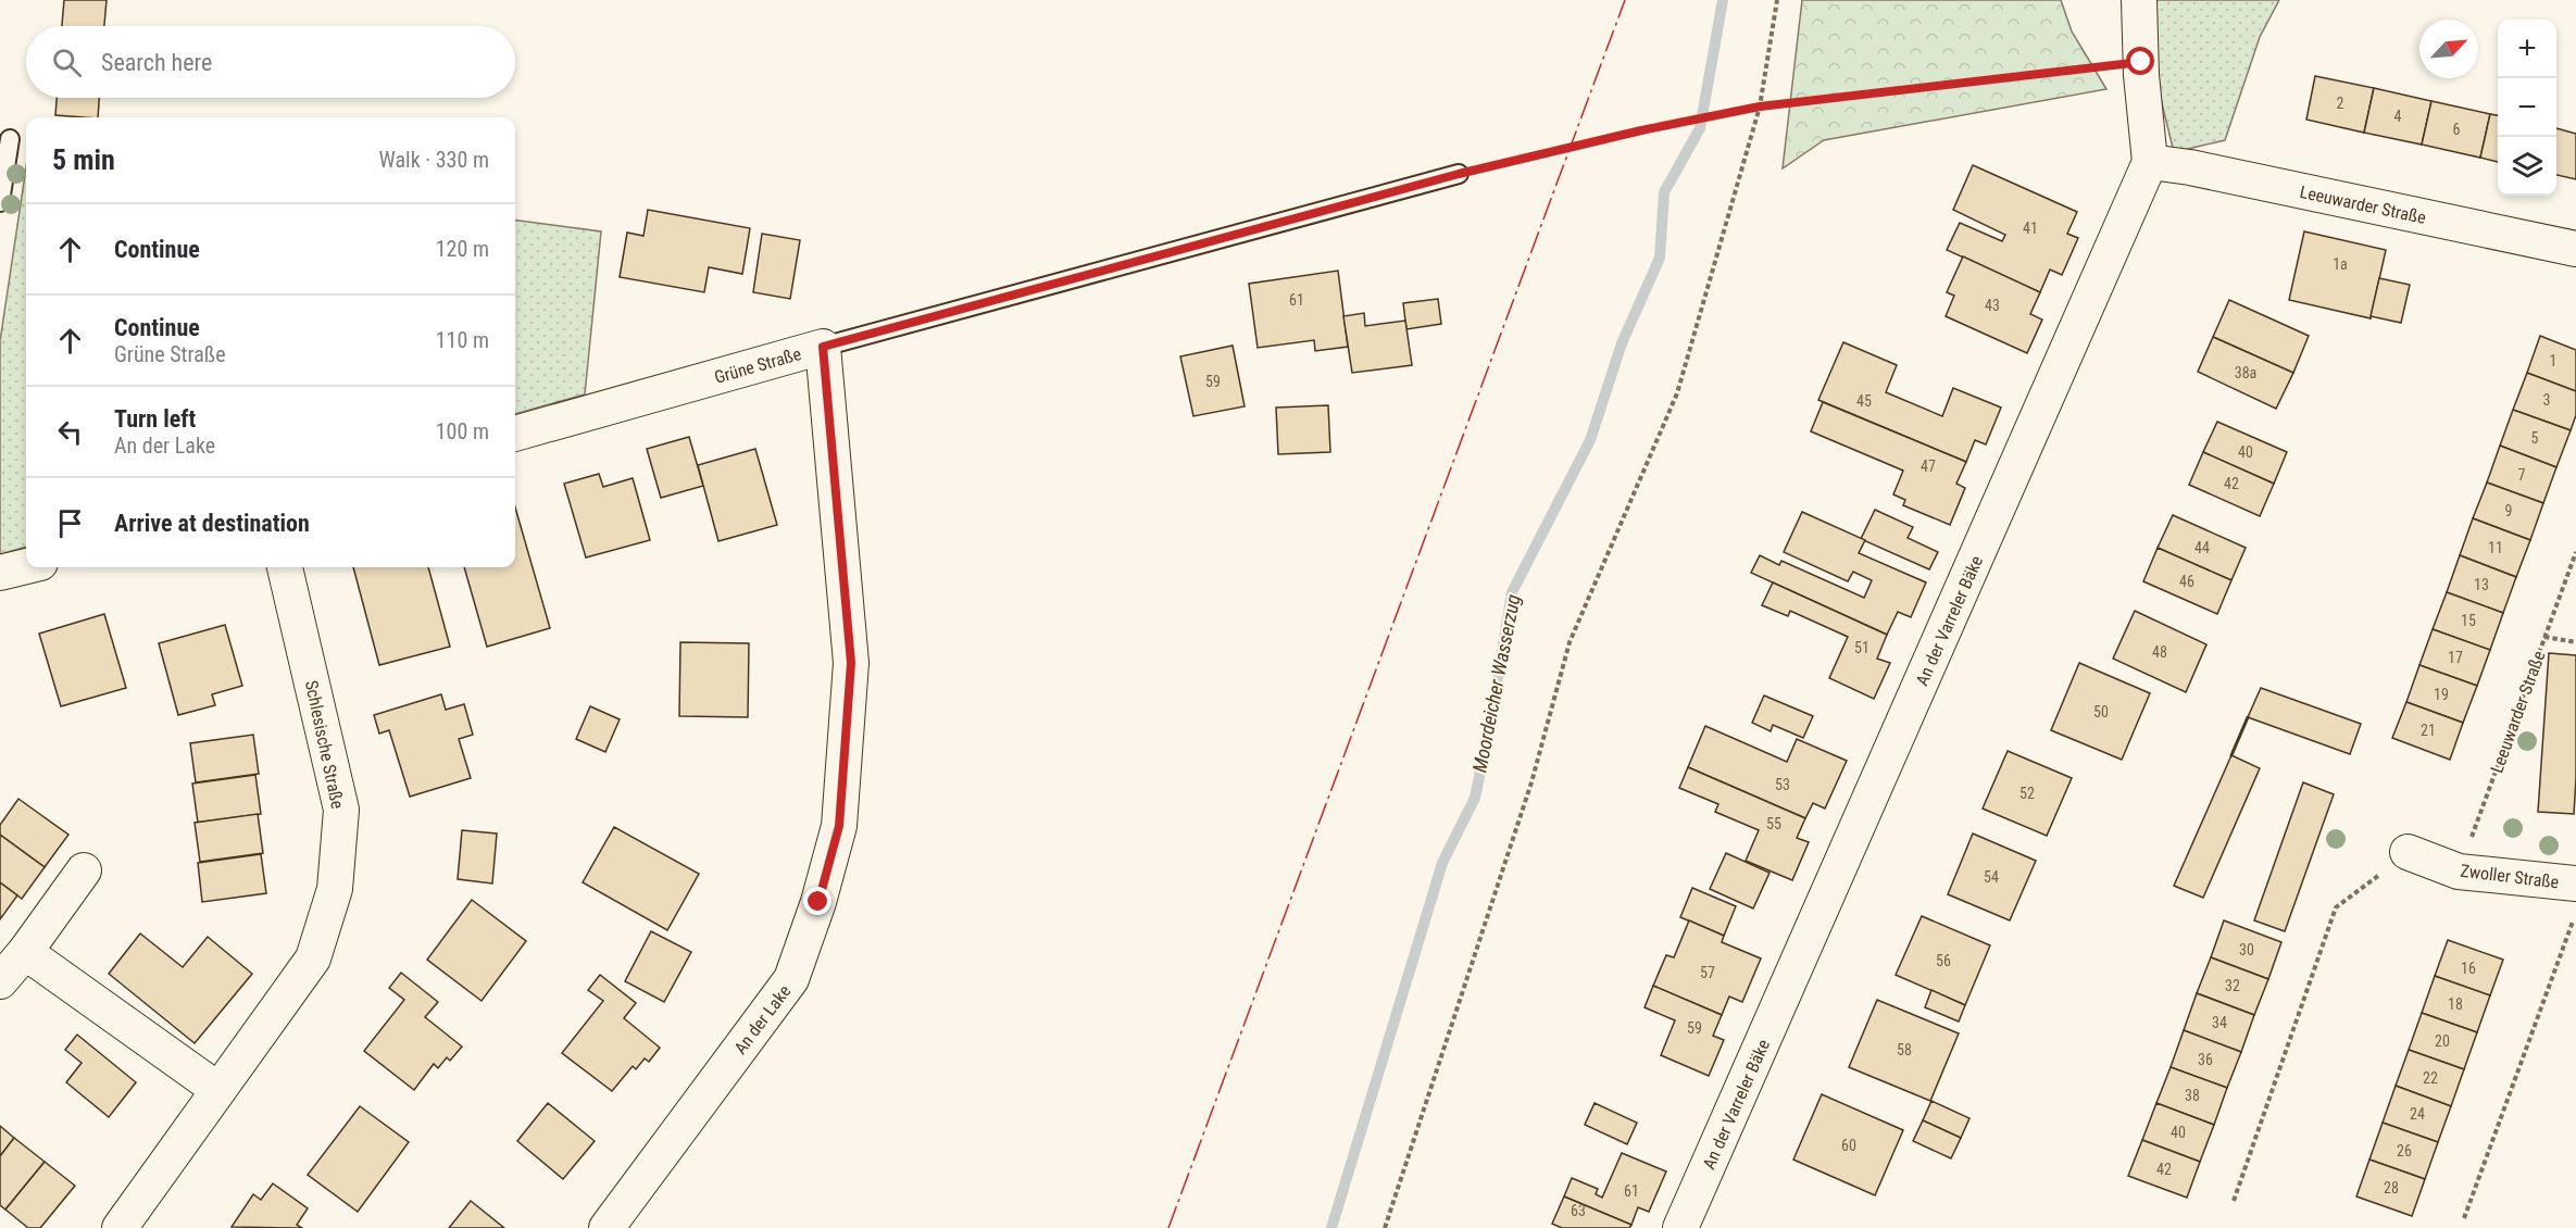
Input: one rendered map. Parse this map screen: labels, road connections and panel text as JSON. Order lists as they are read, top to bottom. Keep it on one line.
{"streets":{"street":["Leeuwarder Straße","Grüne Straße","An der Varreler Bäke","Schlesische Straße","Zwoller Straße","An der Lake"]},"crossings":[["Leeuwarder Straße","An der Varreler Bäke"],["Leeuwarder Straße","Zwoller Straße"],["Grüne Straße","An der Lake"]],"water":["Moordeicher Wasserzug"],"house_numbers":["2","4","6","41","1a","61","43","1","38a","59","3","45","5","40","47","7","42","9","44","11","46","13","15","51","48","17","19","50","21","53","52","55","54","30","56","16","57","32","18","34","59","20","58","36","22","38","24","40","60","26","42","28","61","63"],"north":"top right","page":{"map_buttons":["+","−"],"search":"Search here","heading":["5 min","Walk · 330 m"],"list":[["Continue","120 m"],["Continue","Grüne Straße","110 m"],["Turn left","An der Lake","100 m"],"Arrive at destination"]}}
